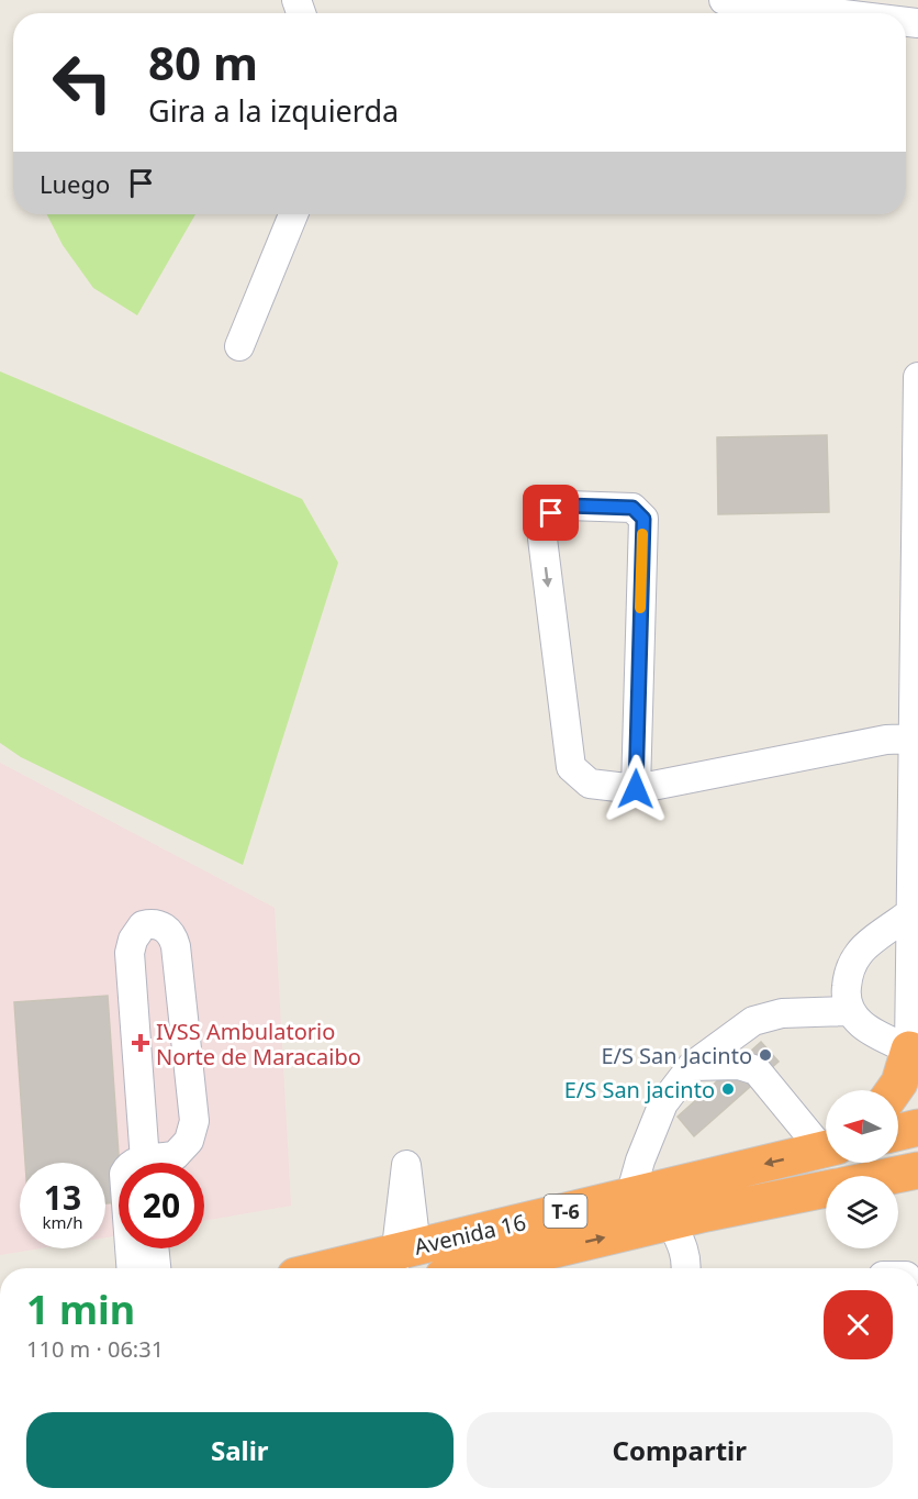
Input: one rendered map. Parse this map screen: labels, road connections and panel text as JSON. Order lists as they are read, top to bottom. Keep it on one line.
{"streets":{"highway":["T-6","Avenida 16"]},"places":{"health":["IVSS Ambulatorio Norte de Maracaibo"],"other":["E/S San Jacinto","E/S San jacinto"]},"north":"left","page":{"turn":["80 m","Gira a la izquierda"],"then":"Luego","speed":"13 km/h","limit":"20","heading":["1 min","110 m · 06:31"],"buttons":["Salir","Compartir"]}}
